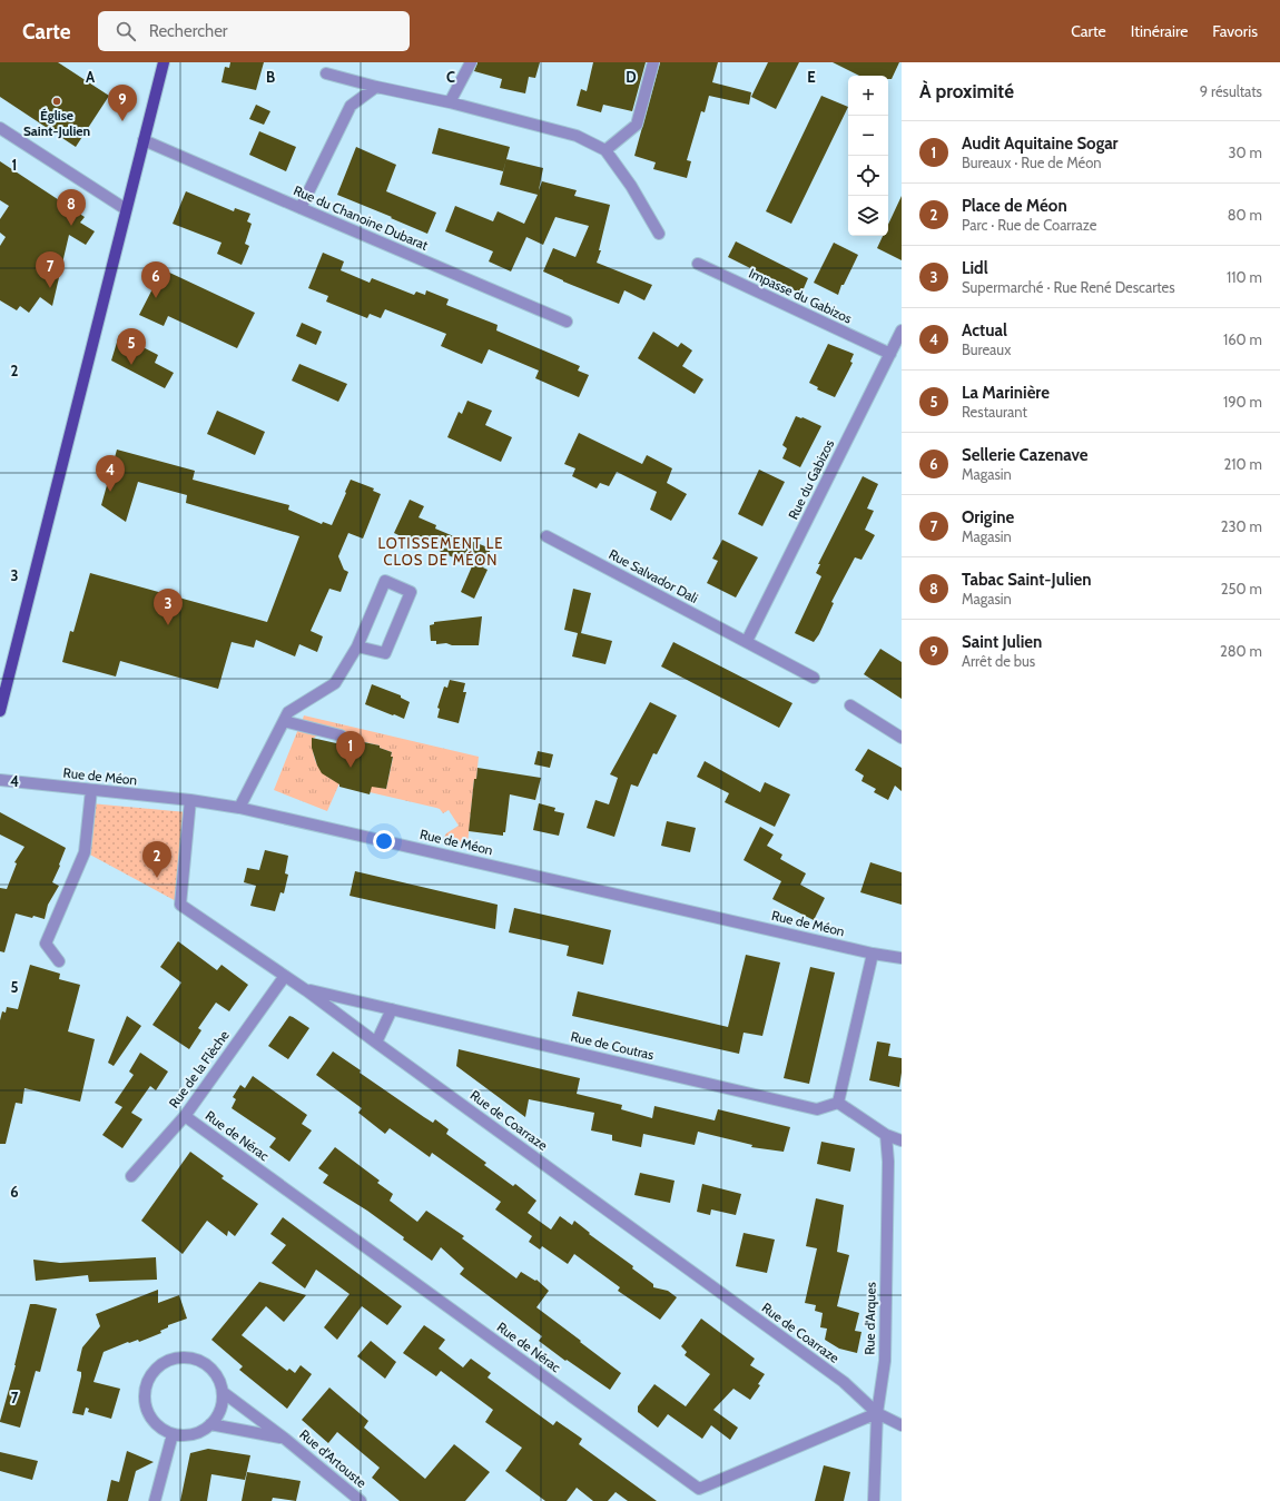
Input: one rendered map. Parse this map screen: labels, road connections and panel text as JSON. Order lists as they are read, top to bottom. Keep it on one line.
{"streets":{"street":["Rue du Chanoine Dubarat","Impasse du Gabizos","Rue du Gabizos","Rue Salvador Dali","Rue de Méon","Rue de Coutras","Rue de la Flèche","Rue de Coarraze","Rue de Nérac","Rue d'Arques","Rue d'Artouste"]},"crossings":[["Impasse du Gabizos","Rue du Gabizos"],["Rue du Gabizos","Rue Salvador Dali"],["Rue de Méon","Rue de Coarraze"],["Rue de Coutras","Rue de Coarraze"],["Rue de la Flèche","Rue de Coarraze"],["Rue de la Flèche","Rue de Nérac"],["Rue de Coarraze","Rue de Nérac"],["Rue de Coarraze","Rue d'Arques"],["Rue de Nérac","Rue d'Arques"]],"districts":["LOTISSEMENT LE CLOS DE MÉON"],"places":["Église Saint-Julien"],"page":{"header":"Carte","search":"Rechercher","nav":["Carte","Itinéraire","Favoris"],"heading":["À proximité","9 résultats"],"map_buttons":["+","−"],"pins":["9","8","7","6","5","4","3","1","2"],"list":[{"mark":"1","name":"Audit Aquitaine Sogar","note":"Bureaux · Rue de Méon","value":"30 m"},{"mark":"2","name":"Place de Méon","note":"Parc · Rue de Coarraze","value":"80 m"},{"mark":"3","name":"Lidl","note":"Supermarché · Rue René Descartes","value":"110 m"},{"mark":"4","name":"Actual","note":"Bureaux","value":"160 m"},{"mark":"5","name":"La Marinière","note":"Restaurant","value":"190 m"},{"mark":"6","name":"Sellerie Cazenave","note":"Magasin","value":"210 m"},{"mark":"7","name":"Origine","note":"Magasin","value":"230 m"},{"mark":"8","name":"Tabac Saint-Julien","note":"Magasin","value":"250 m"},{"mark":"9","name":"Saint Julien","note":"Arrêt de bus","value":"280 m"}]},"grid":{"columns":["A","B","C","D","E"],"rows":["1","2","3","4","5","6","7"]}}
